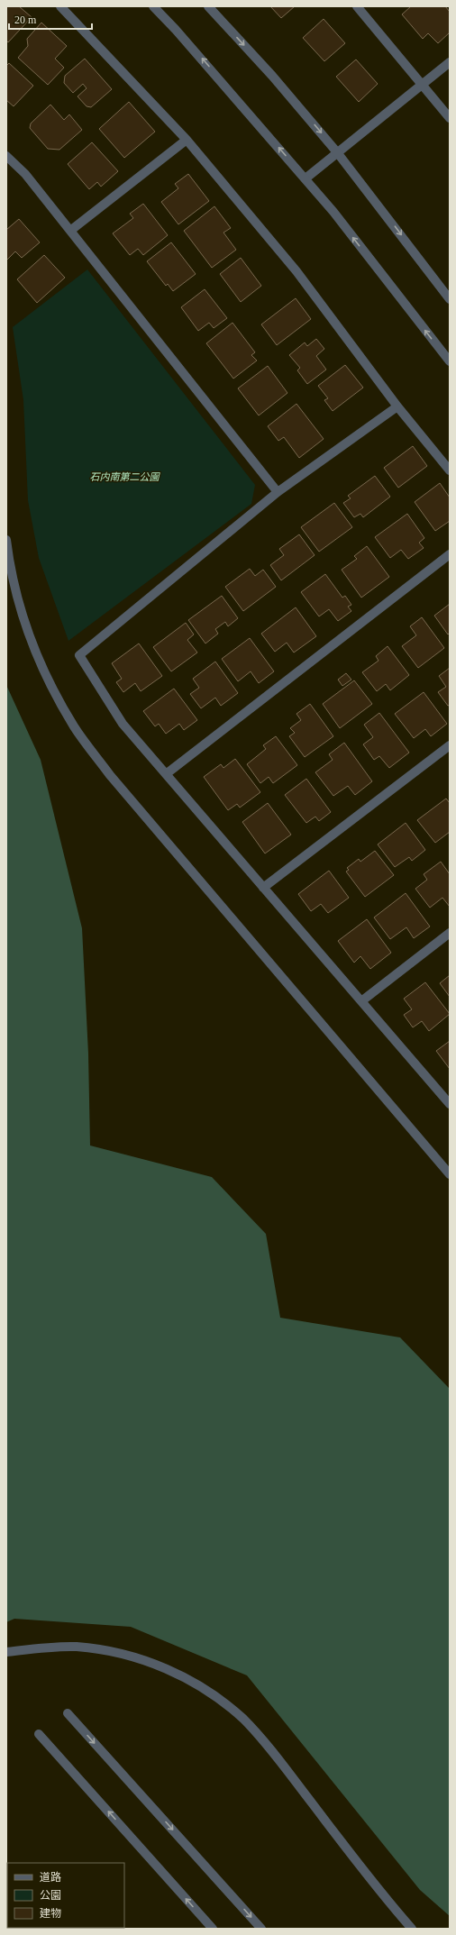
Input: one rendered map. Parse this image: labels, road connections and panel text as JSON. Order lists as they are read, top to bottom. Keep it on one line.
{"parks":["石内南第二公園"],"legend":["道路","公園","建物"],"scale_bar":"20 m"}
